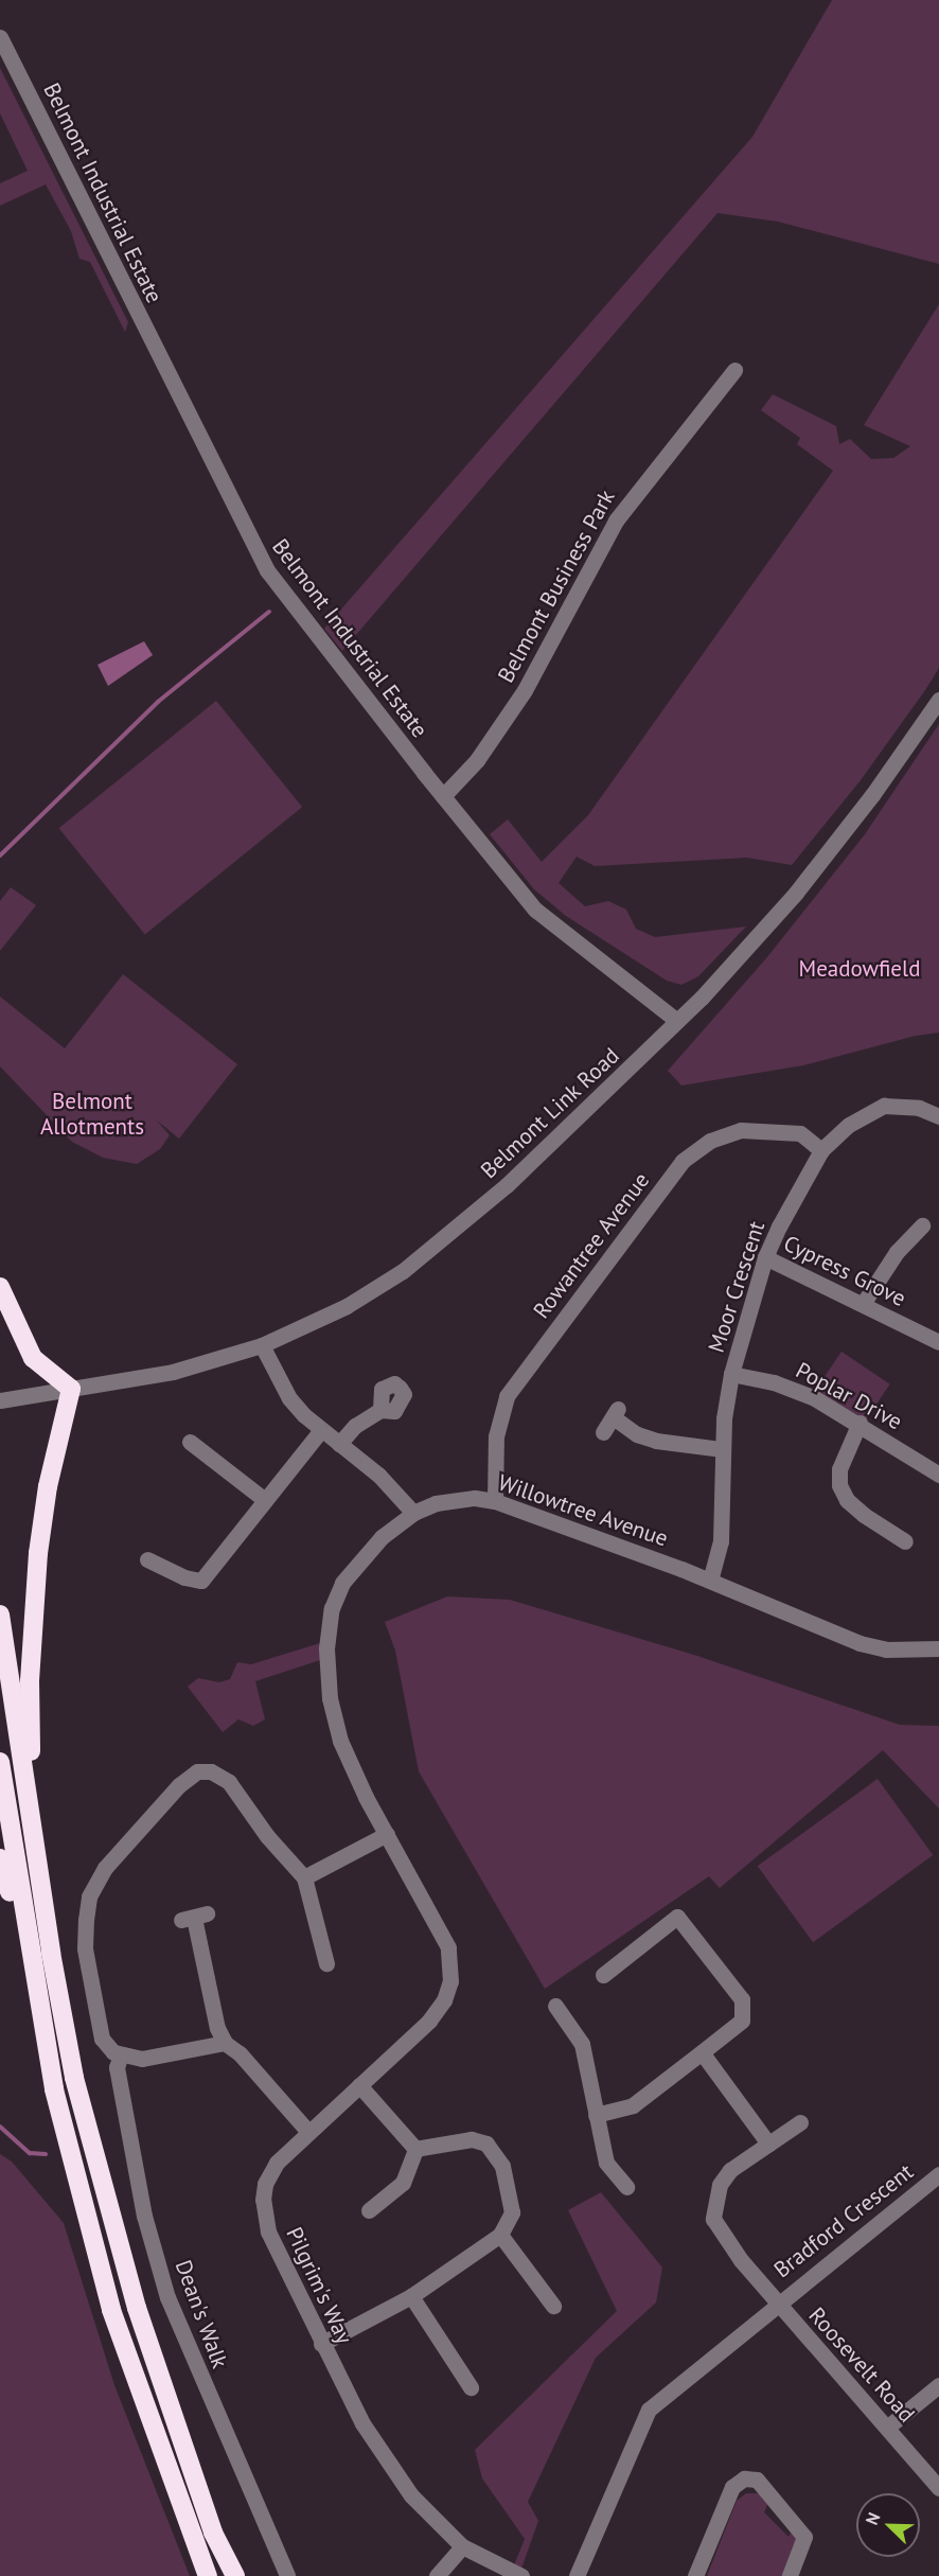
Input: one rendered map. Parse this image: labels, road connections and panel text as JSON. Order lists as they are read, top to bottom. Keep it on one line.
{"streets":{"street":["Belmont Industrial Estate","Belmont Business Park","Belmont Link Road","Rowantree Avenue","Cypress Grove","Moor Crescent","Poplar Drive","Willowtree Avenue","Bradford Crescent","Pilgrim's Way","Dean's Walk","Roosevelt Road"]},"crossings":[["Belmont Industrial Estate","Belmont Business Park"],["Belmont Industrial Estate","Belmont Link Road"],["Rowantree Avenue","Moor Crescent"],["Rowantree Avenue","Willowtree Avenue"],["Cypress Grove","Moor Crescent"],["Moor Crescent","Poplar Drive"],["Moor Crescent","Willowtree Avenue"],["Willowtree Avenue","Pilgrim's Way"],["Bradford Crescent","Roosevelt Road"]],"parks":["Meadowfield","Belmont Allotments"],"north":"top left"}
